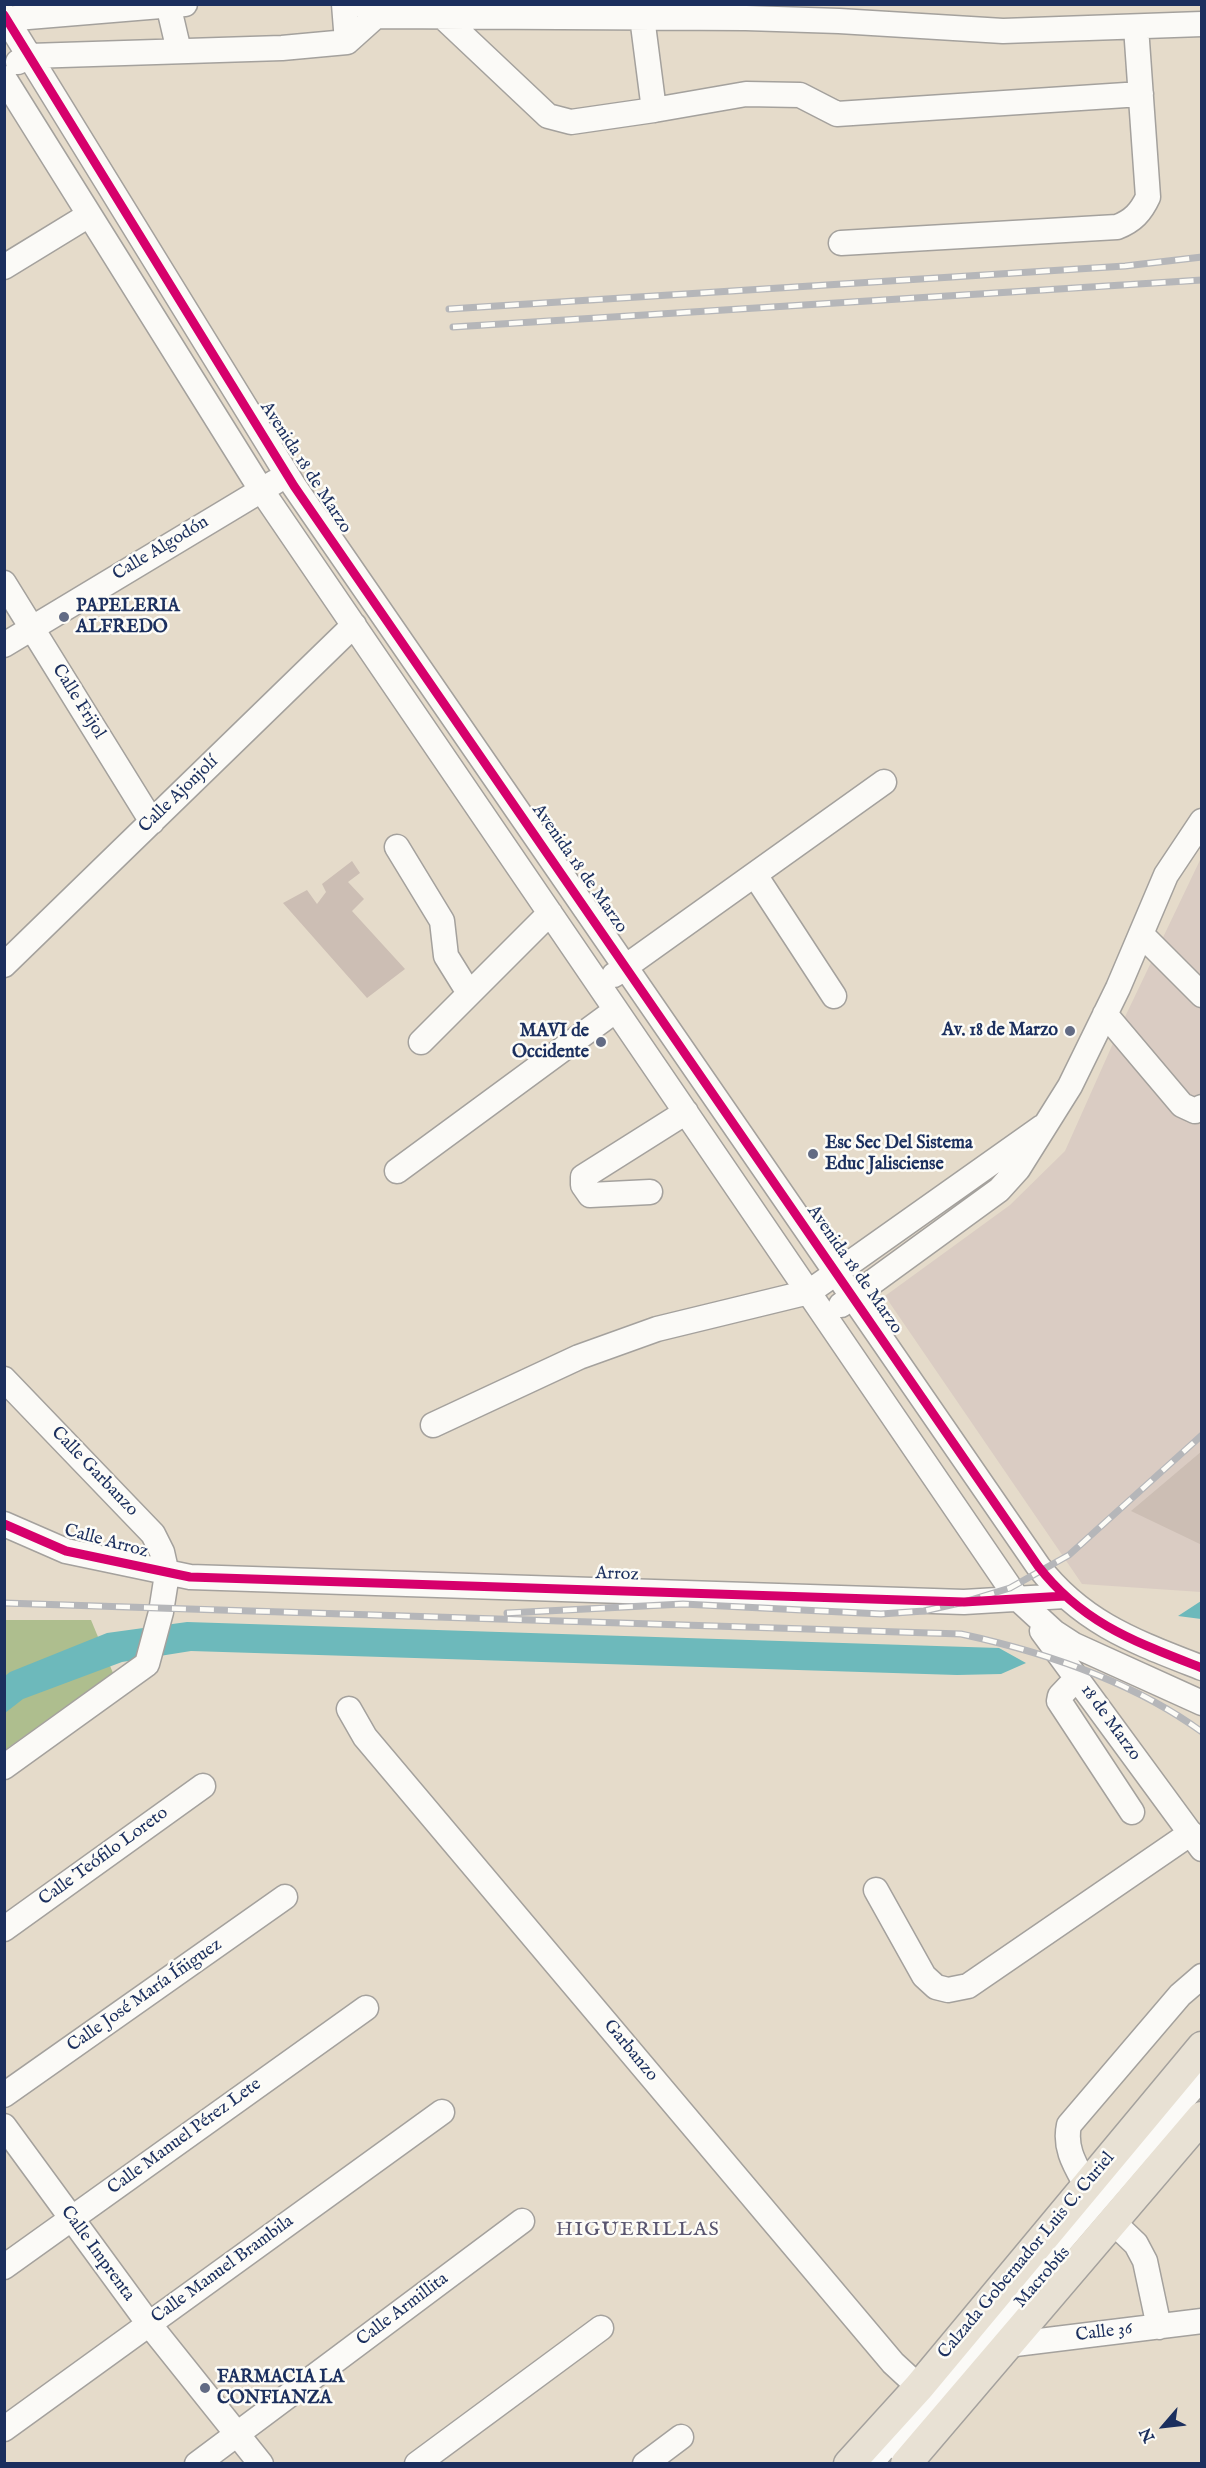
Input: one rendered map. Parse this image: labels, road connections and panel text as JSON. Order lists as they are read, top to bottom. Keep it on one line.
{"streets":{"main road":["Calzada Gobernador Luis C. Curiel"],"street":["Avenida 18 de Marzo","Calle Algodón","Calle Frijol","Calle Ajonjolí","Calle Garbanzo","Calle Arroz","Arroz","18 de Marzo","Calle Teófilo Loreto","Calle José María Íñiguez","Garbanzo","Calle Manuel Pérez Lete","Calle Imprenta","Calle Manuel Brambila","Macrobús","Calle Armillita","Calle 36"]},"crossings":[["Avenida 18 de Marzo","Calle Algodón"],["Avenida 18 de Marzo","Arroz"],["Calle Algodón","Calle Frijol"],["Calle Frijol","Calle Ajonjolí"],["Calle Garbanzo","Calle Arroz"],["Calle Garbanzo","Arroz"],["Calle Arroz","Arroz"],["Arroz","18 de Marzo"],["Garbanzo","Calzada Gobernador Luis C. Curiel"],["Calle Manuel Pérez Lete","Calle Imprenta"],["Calle Imprenta","Calle Manuel Brambila"],["Calle Imprenta","Calle Armillita"]],"districts":["HIGUERILLAS"],"places":["PAPELERIA ALFREDO","Av. 18 de Marzo","MAVI de Occidente","Esc Sec Del Sistema Educ Jalisciense","FARMACIA LA CONFIANZA"],"north":"bottom left"}
